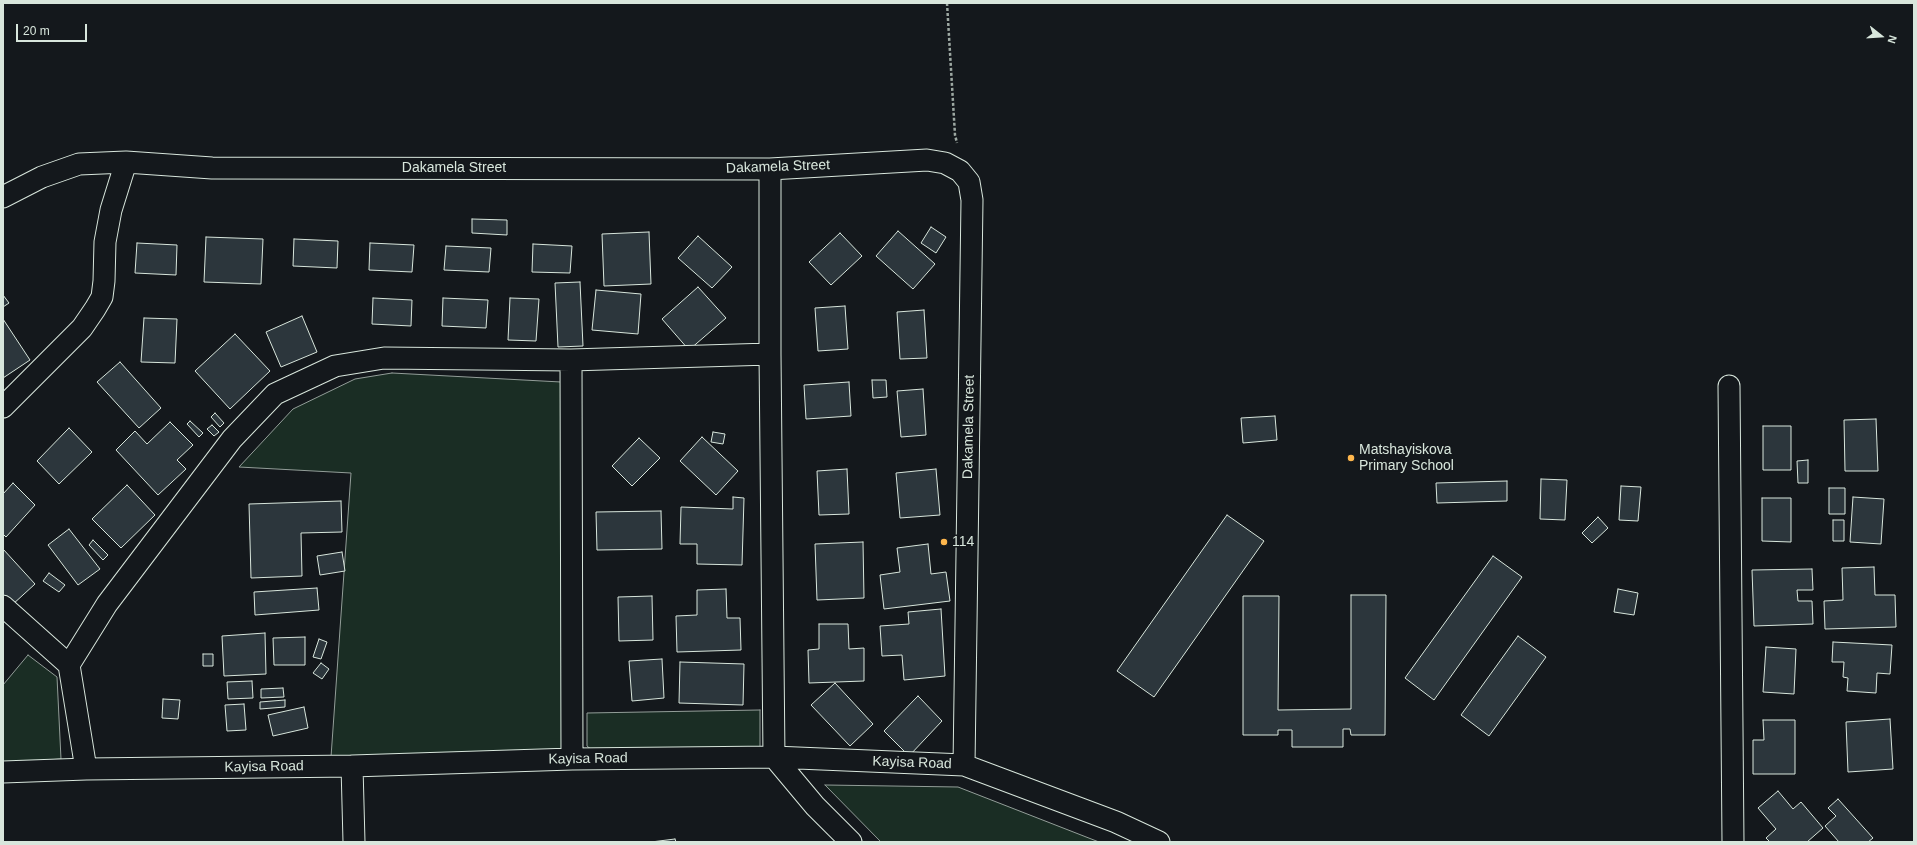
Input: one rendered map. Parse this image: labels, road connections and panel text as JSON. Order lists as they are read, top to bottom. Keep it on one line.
{"streets":{"street":["Dakamela Street","Kayisa Road"]},"crossings":[["Dakamela Street","Kayisa Road"]],"places":["Matshayiskova Primary School","114"],"scale_bar":"20 m","north":"right"}
